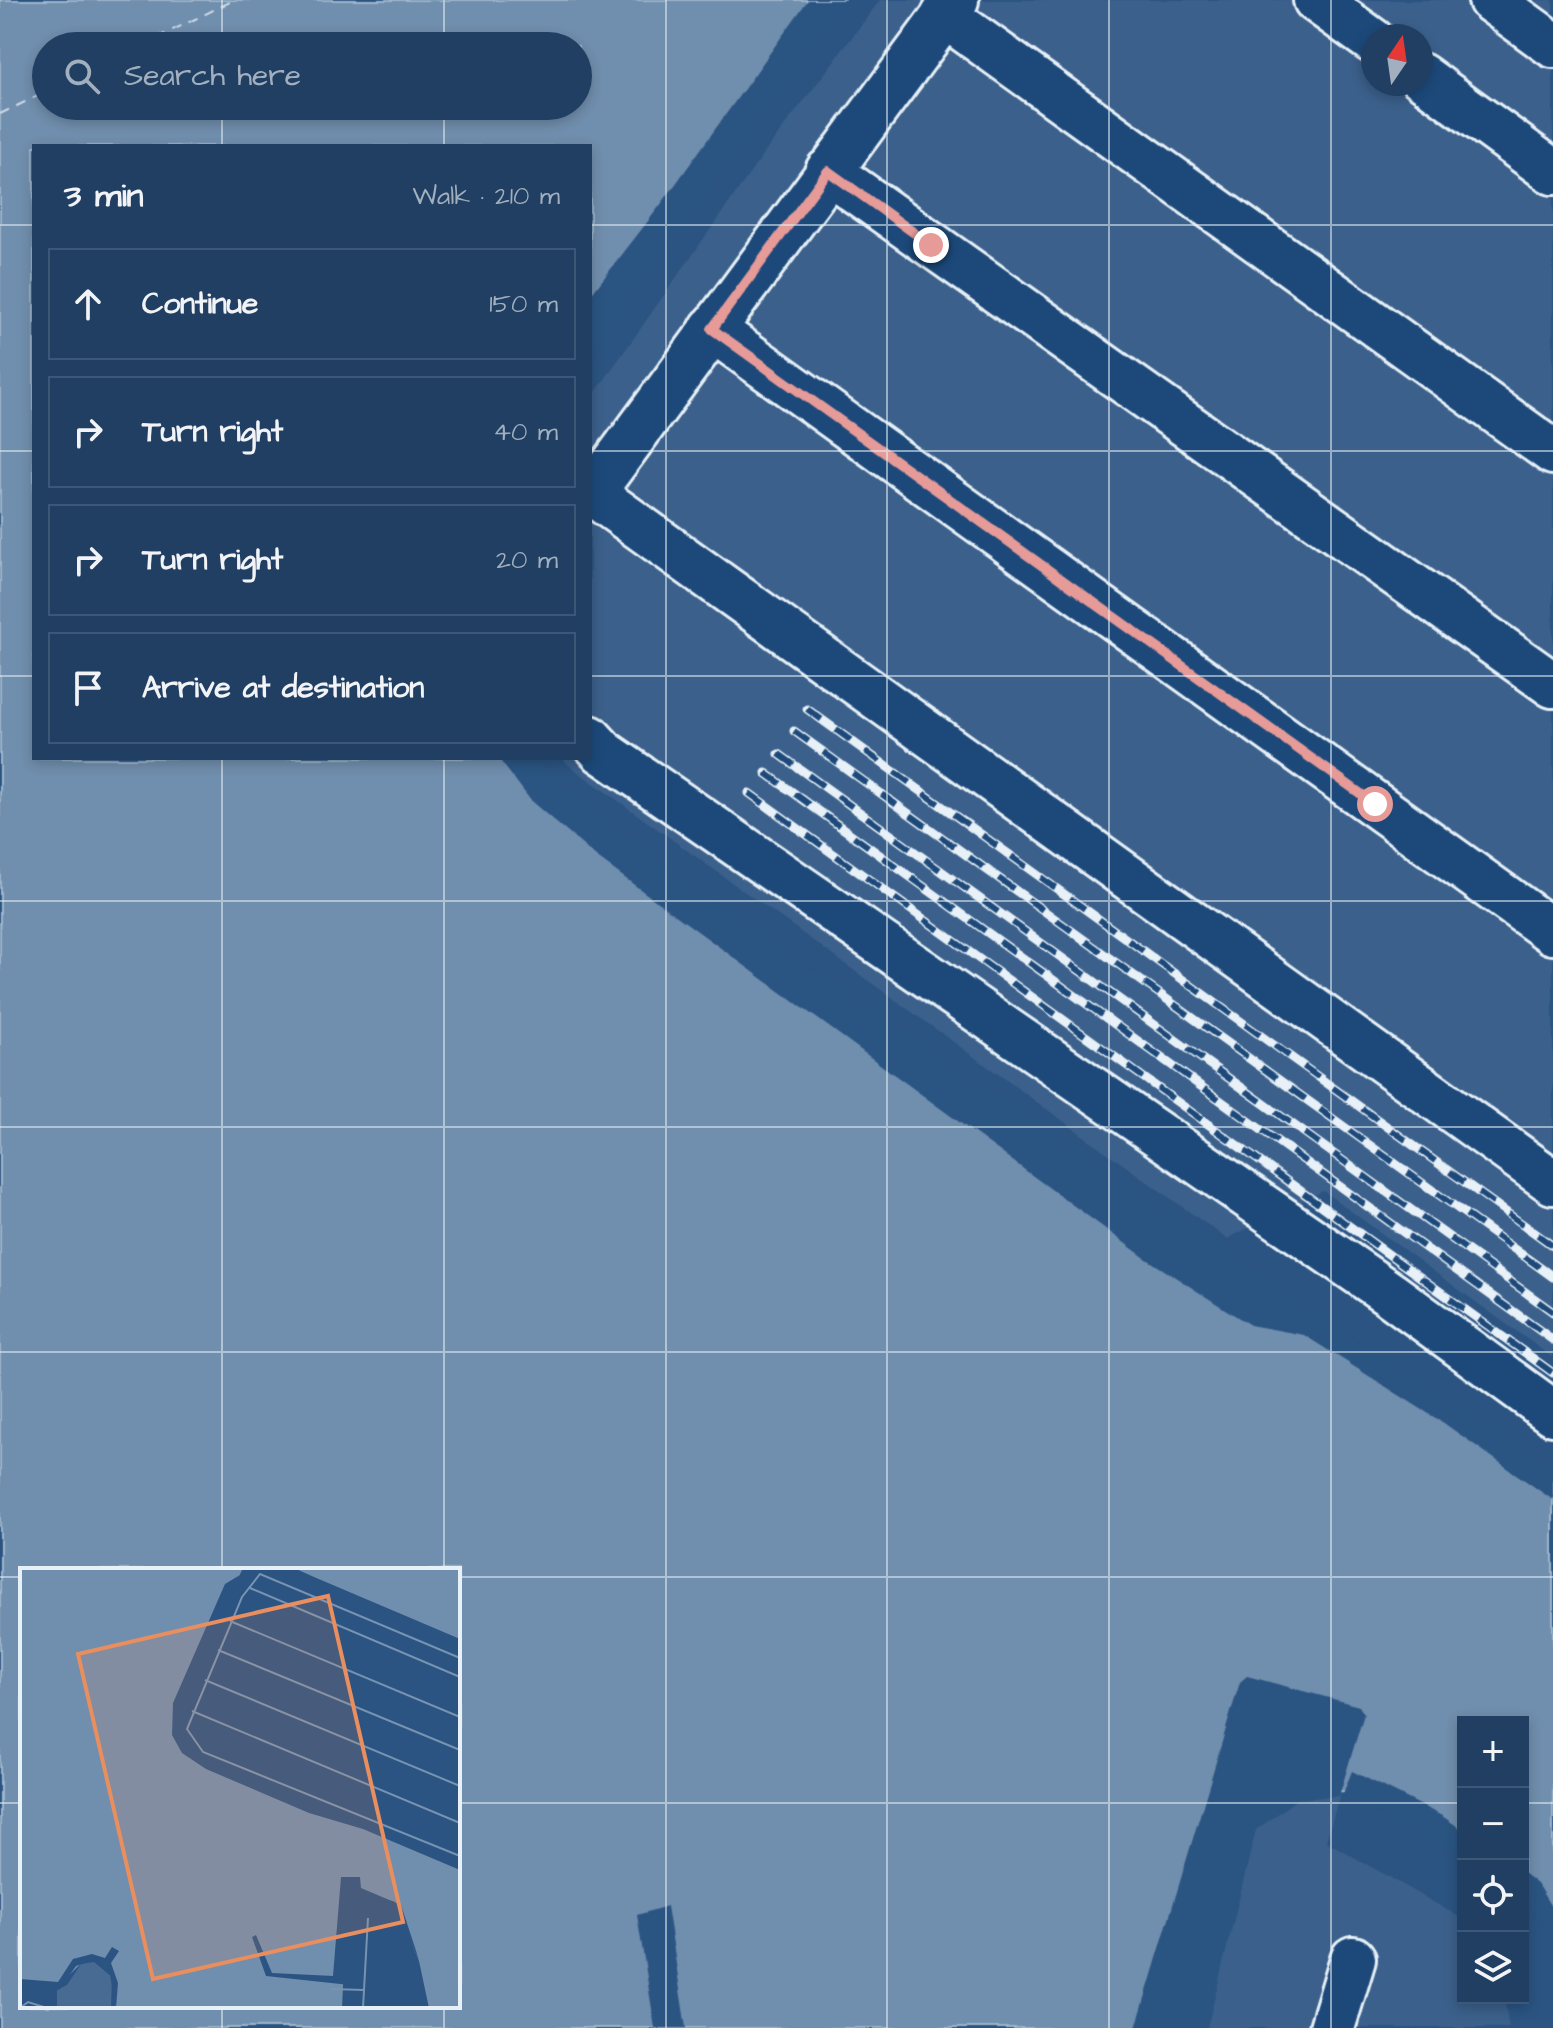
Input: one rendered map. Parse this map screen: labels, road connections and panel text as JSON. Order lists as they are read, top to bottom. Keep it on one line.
{"north":"top","page":{"search":"Search here","heading":["3 min","Walk · 210 m"],"list":[["Continue","150 m"],["Turn right","40 m"],["Turn right","20 m"],"Arrive at destination"],"map_buttons":["+","−"]}}
